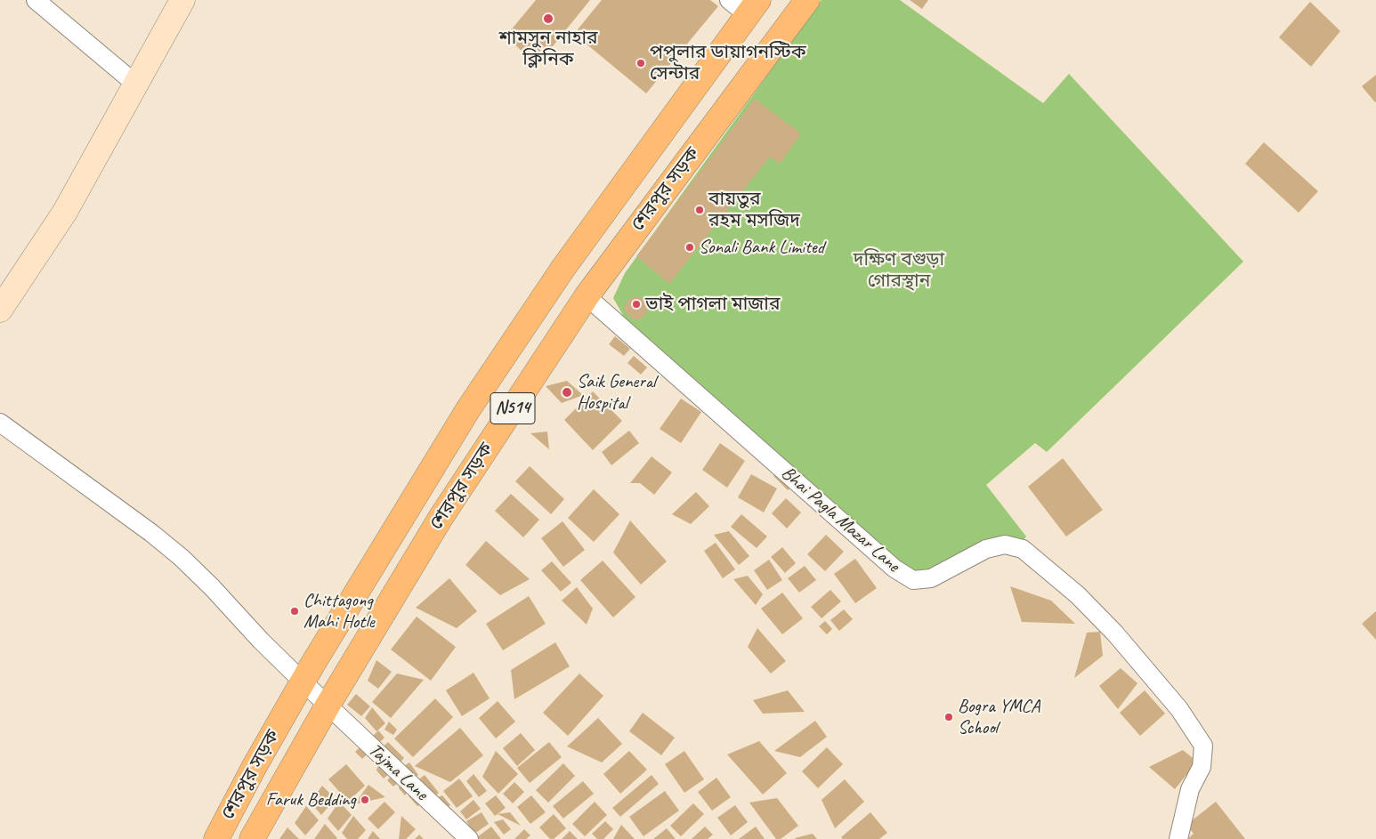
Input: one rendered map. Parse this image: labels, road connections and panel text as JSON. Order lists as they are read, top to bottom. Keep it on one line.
{"streets":{"highway":["শেরপুর সড়ক","N514"],"street":["Bhai Pagla Mazar Lane","Tajma Lane"]},"crossings":[["শেরপুর সড়ক","Bhai Pagla Mazar Lane"],["শেরপুর সড়ক","Tajma Lane"]],"parks":["দক্ষিণ বগুড়া গোরস্থান"],"places":["শামসুন নাহার ক্লিনিক","পপুলার ডায়াগনস্টিক সেন্টার","বায়তুর রহম মসজিদ","Sonali Bank Limited","ভাই পাগলা মাজার","Saik General Hospital","Chittagong Mahi Hotle","Bogra YMCA School","Faruk Bedding"]}
